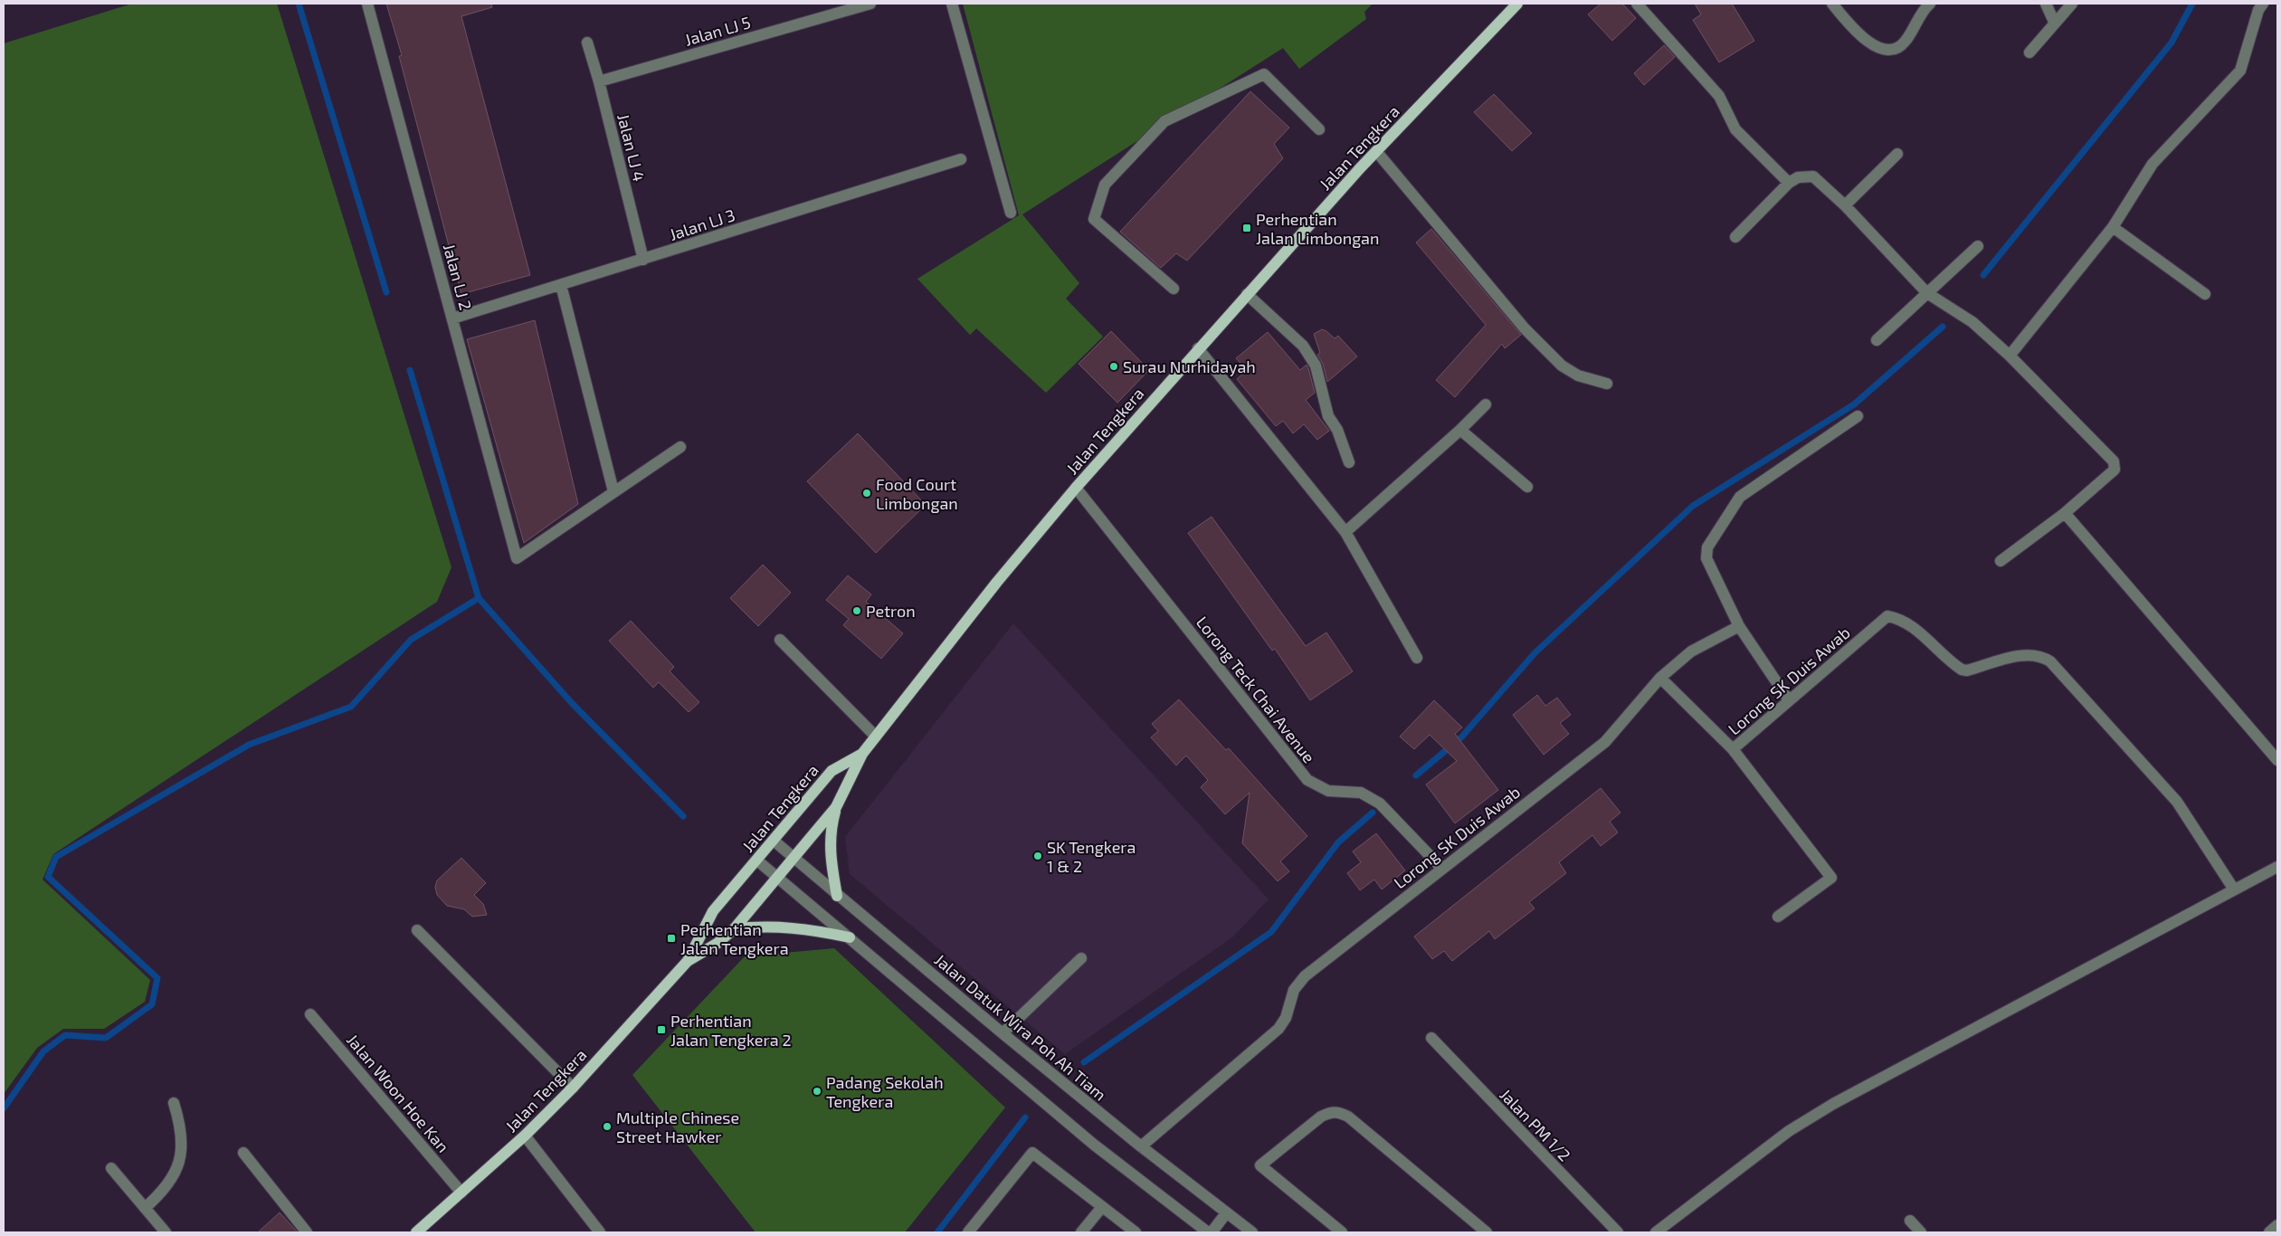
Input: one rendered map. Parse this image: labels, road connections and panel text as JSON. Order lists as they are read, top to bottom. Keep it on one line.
{"streets":{"main road":["Jalan Tengkera"],"street":["Jalan LJ 5","Jalan LJ 4","Jalan LJ 3","Jalan LJ 2","Lorong SK Duis Awab","Lorong Teck Chai Avenue","Jalan Datuk Wira Poh Ah Tiam","Jalan Woon Hoe Kan","Jalan PM 1/2"]},"crossings":[["Jalan LJ 5","Jalan LJ 4"],["Jalan LJ 4","Jalan LJ 3"],["Jalan Tengkera","Lorong Teck Chai Avenue"],["Jalan Tengkera","Jalan Datuk Wira Poh Ah Tiam"],["Jalan Tengkera","Jalan Woon Hoe Kan"],["Jalan LJ 3","Jalan LJ 2"],["Lorong SK Duis Awab","Lorong Teck Chai Avenue"],["Lorong SK Duis Awab","Jalan Datuk Wira Poh Ah Tiam"]],"places":{"transit":["Perhentian Jalan Limbongan","Perhentian Jalan Tengkera","Perhentian Jalan Tengkera 2"],"other":["Surau Nurhidayah","Food Court Limbongan","Petron","SK Tengkera 1 & 2","Padang Sekolah Tengkera","Multiple Chinese Street Hawker"]}}
